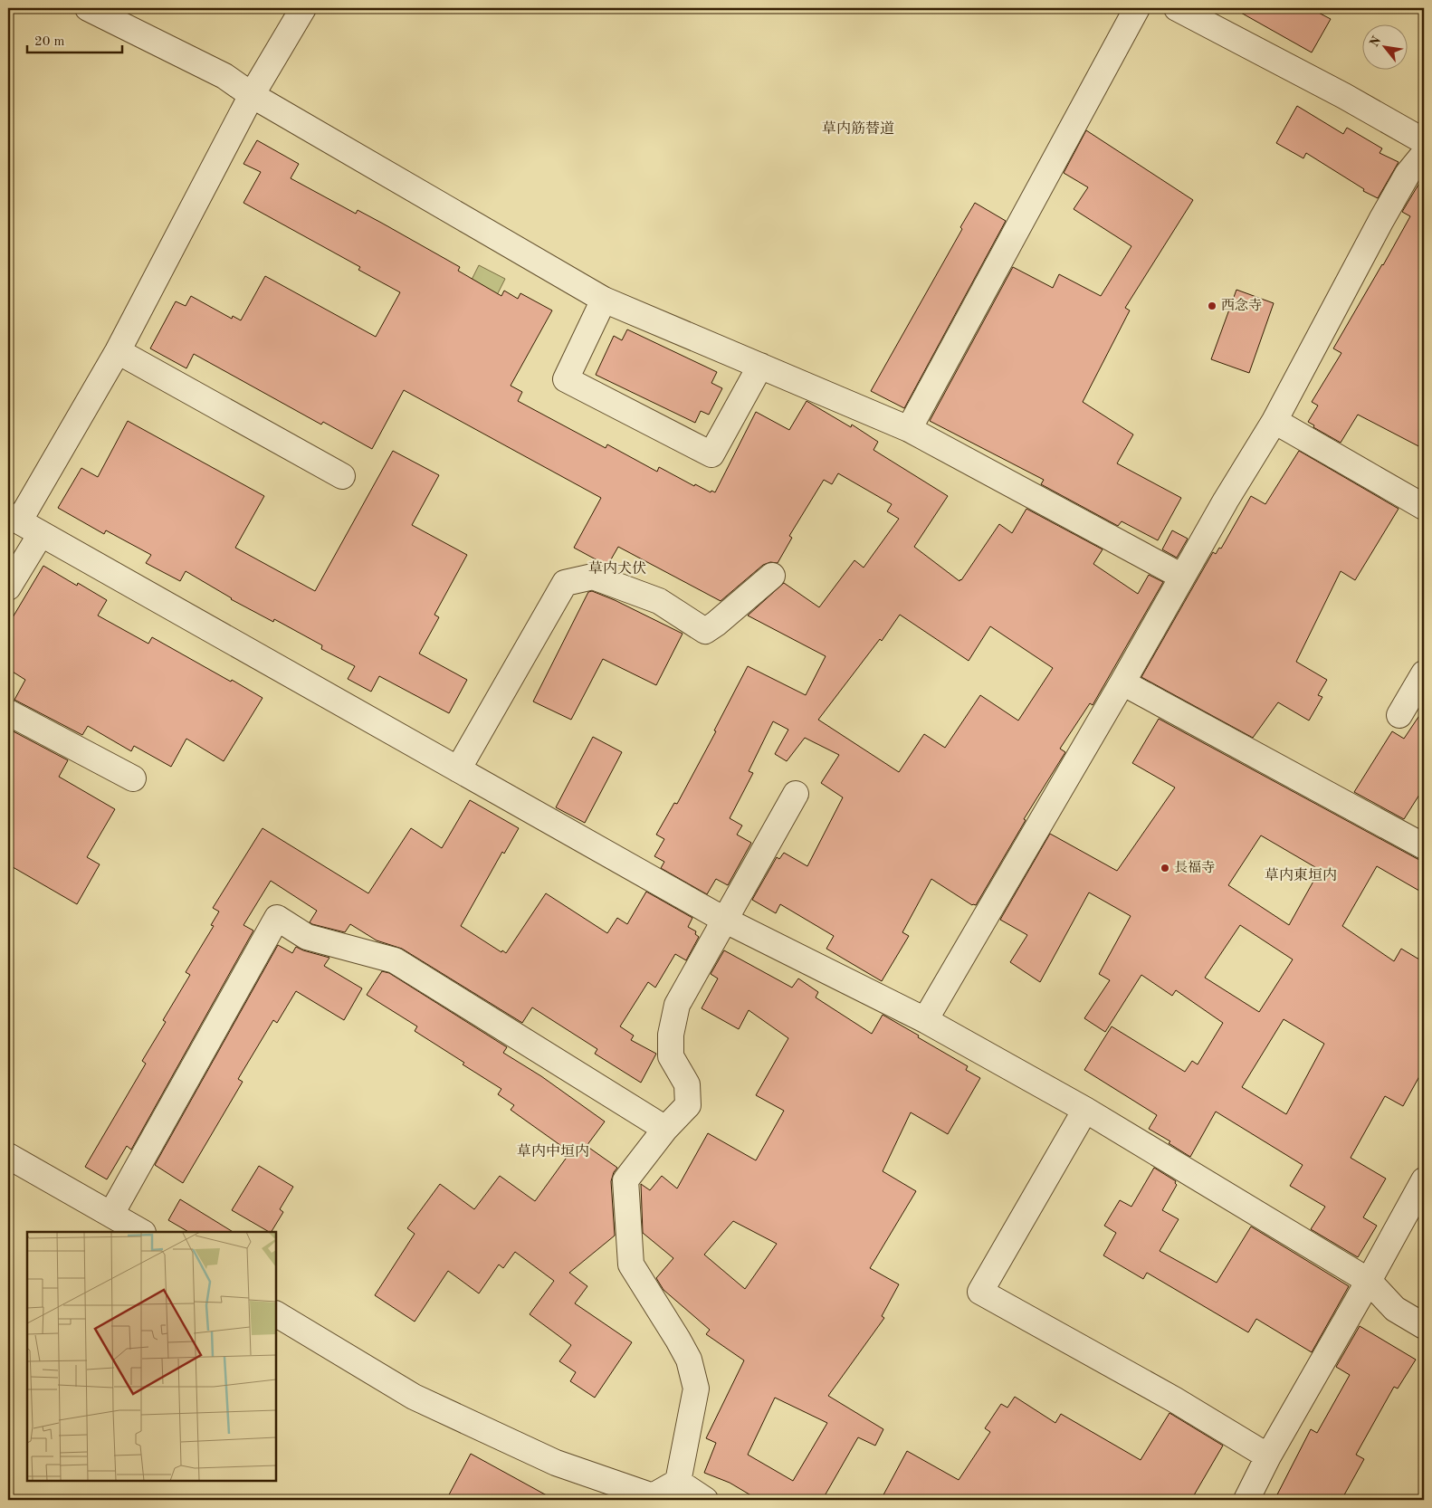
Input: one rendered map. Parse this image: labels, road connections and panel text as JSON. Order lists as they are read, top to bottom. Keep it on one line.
{"districts":["草内筋替道","草内犬伏","草内東垣内","草内中垣内"],"places":["西念寺","長福寺"],"scale_bar":"20 m","north":"top left"}
